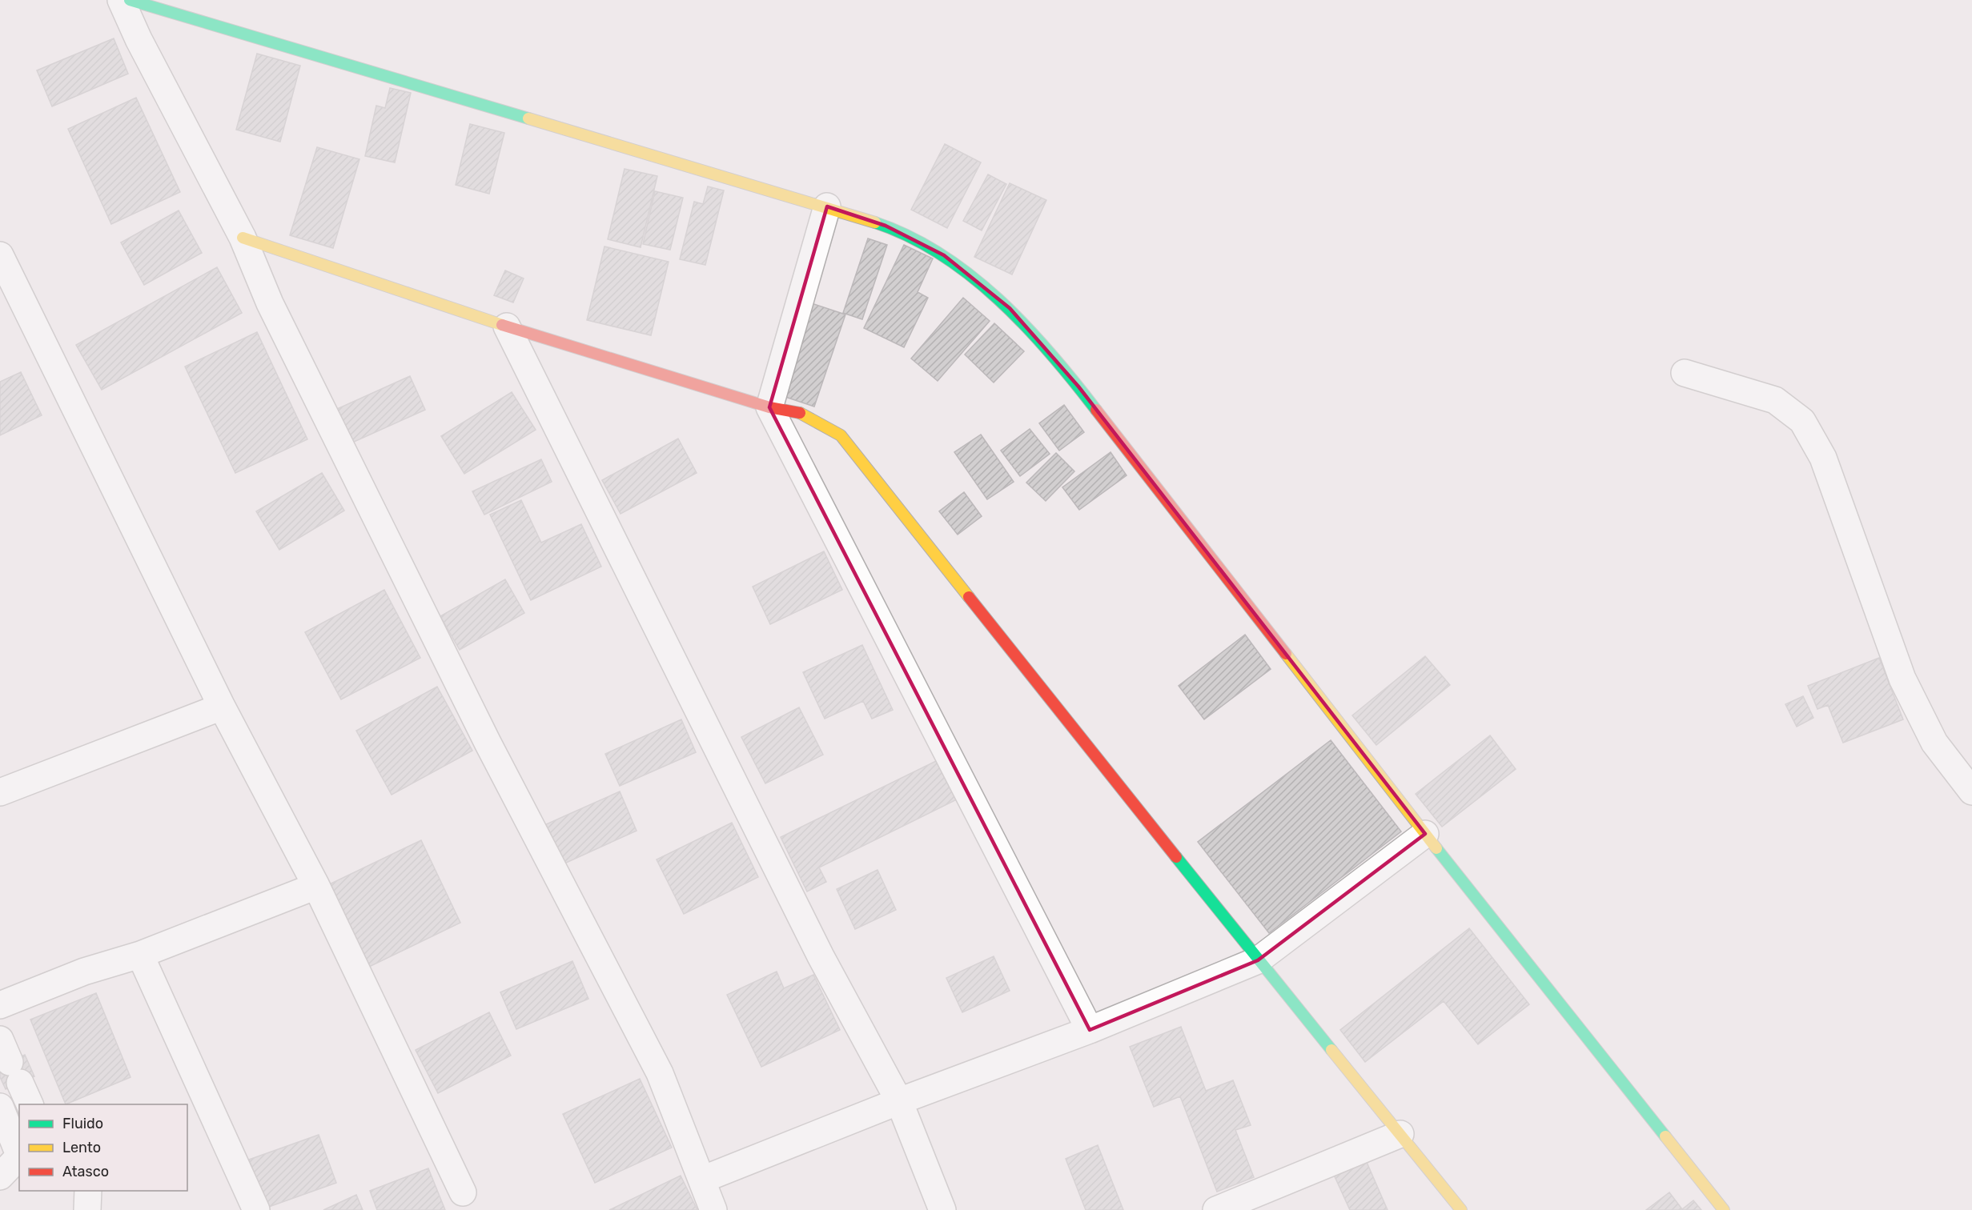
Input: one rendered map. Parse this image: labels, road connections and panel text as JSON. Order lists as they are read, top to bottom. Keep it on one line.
{"legend":["Fluido","Lento","Atasco"]}
